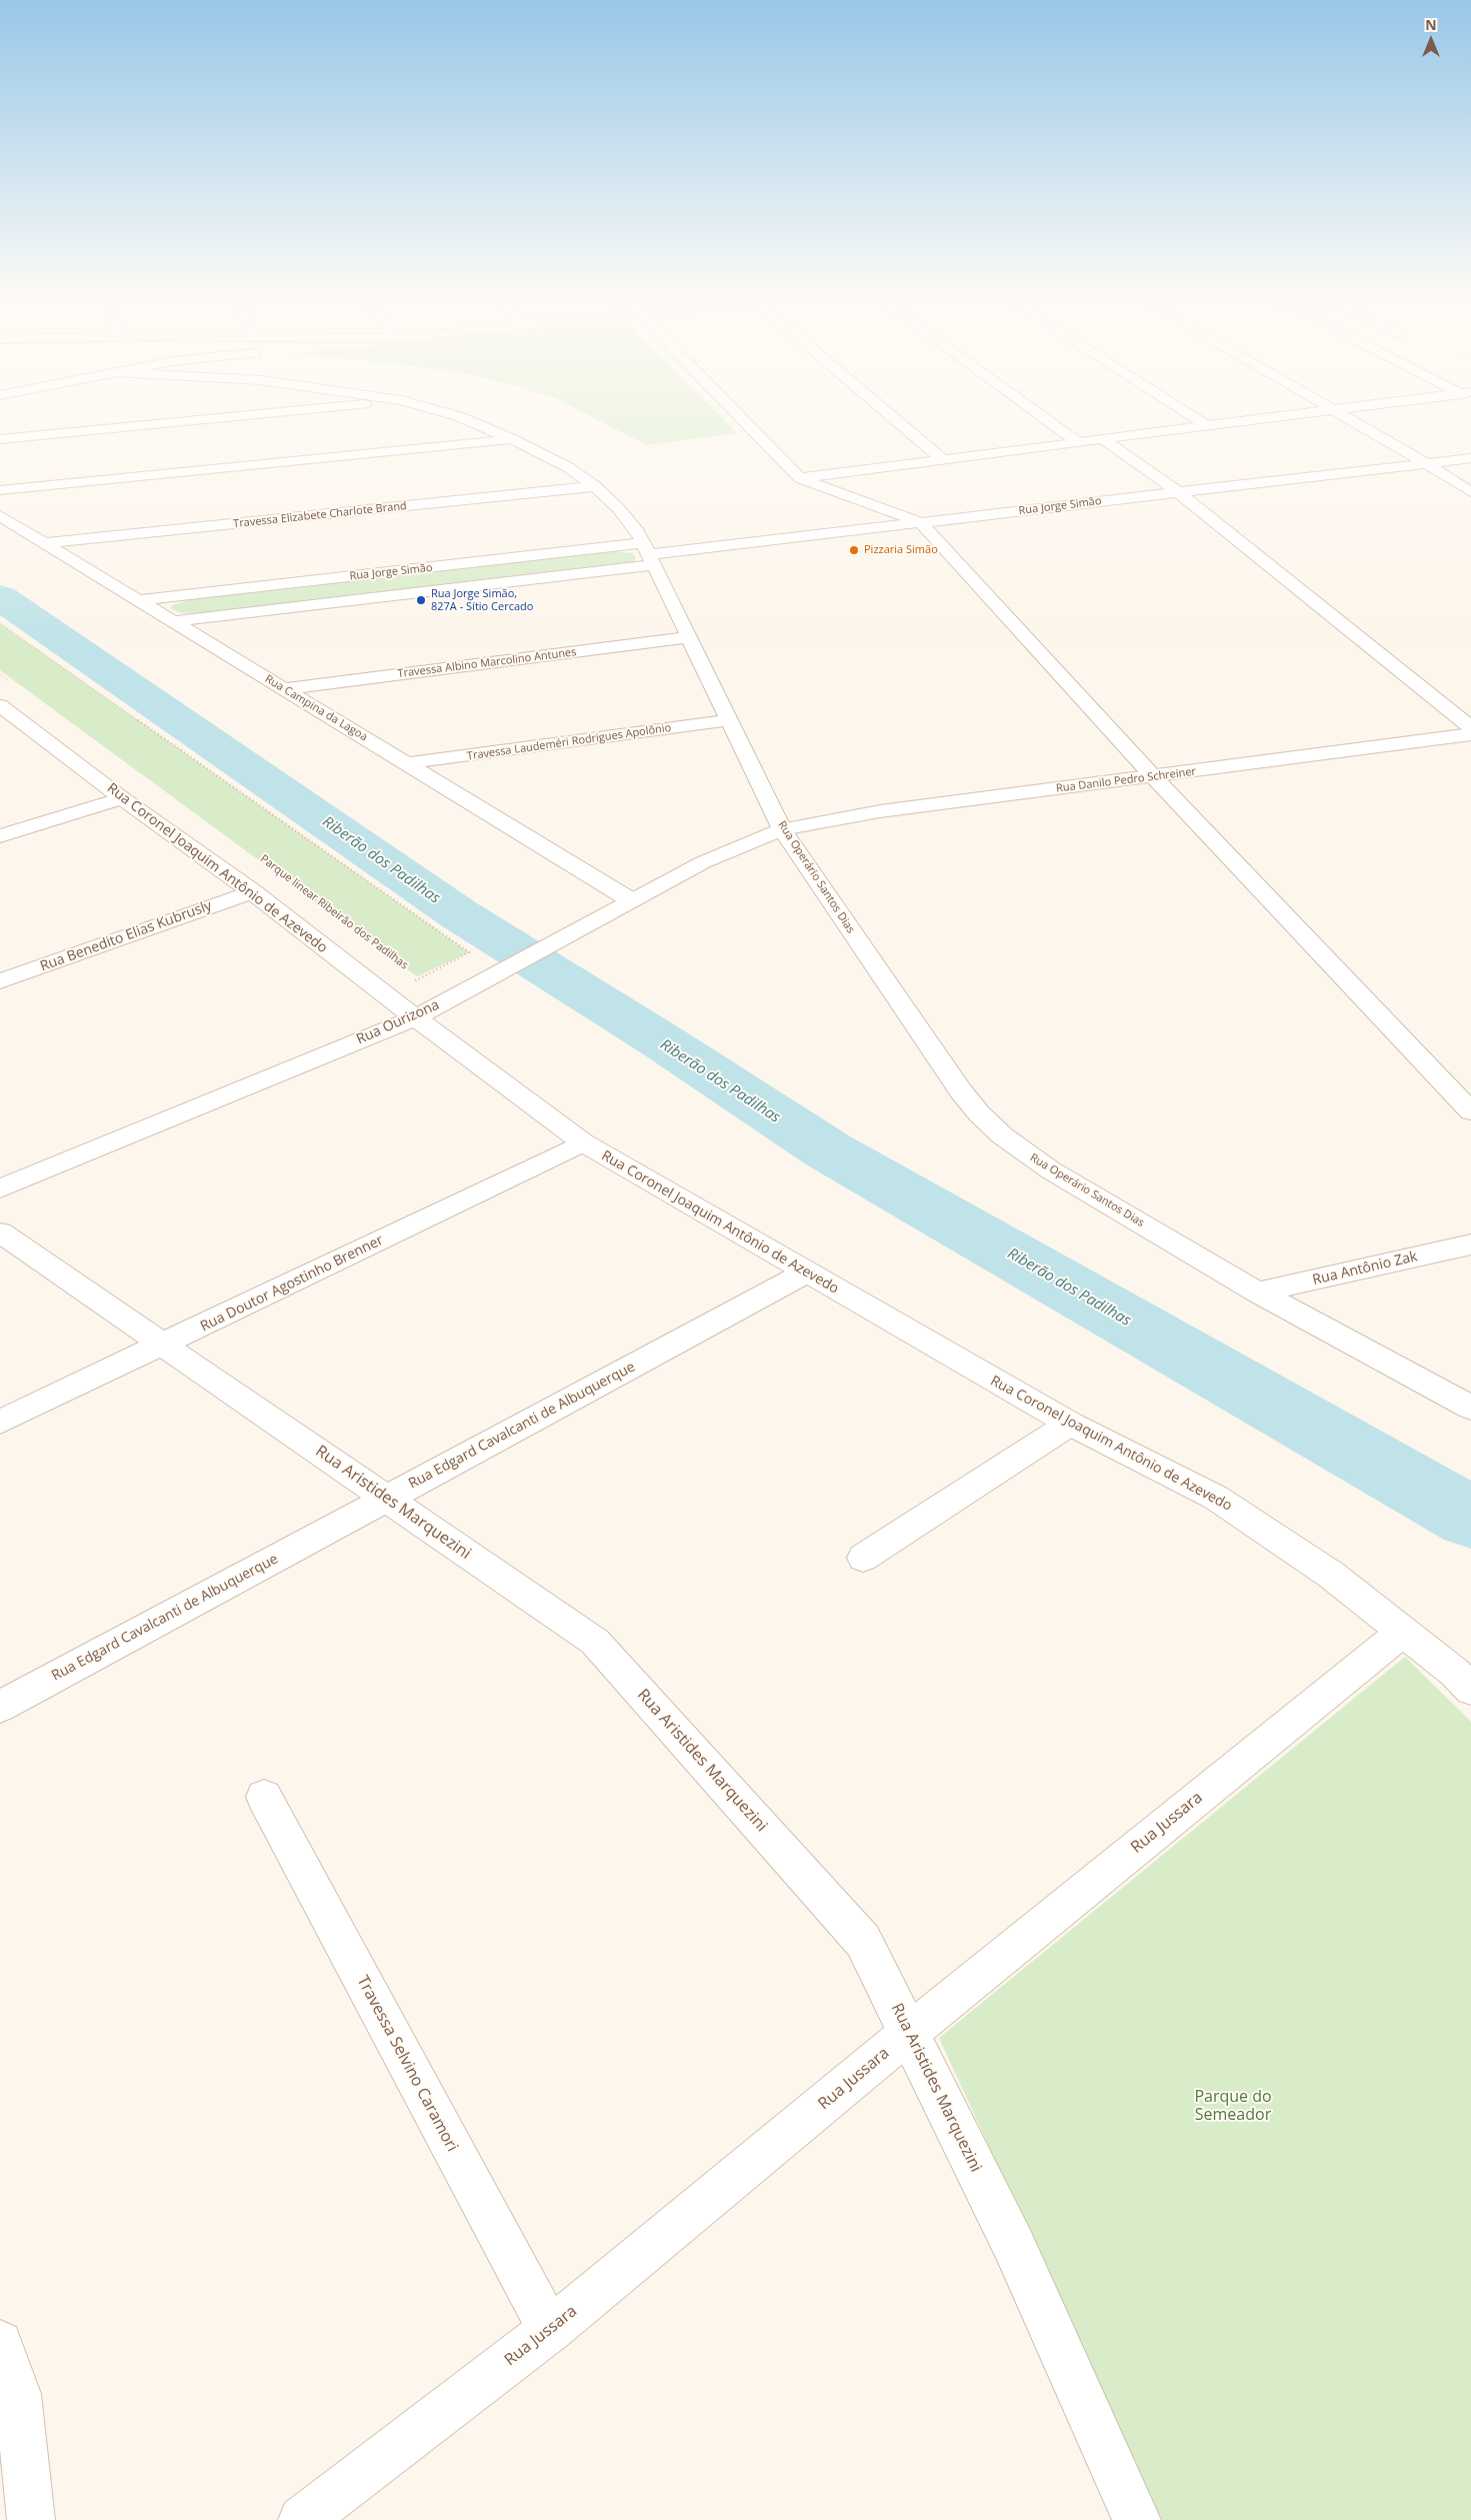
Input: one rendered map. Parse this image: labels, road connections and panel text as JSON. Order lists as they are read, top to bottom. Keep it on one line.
{"streets":{"street":["Rua Jorge Simão","Travessa Elizabete Charlote Brand","Travessa Albino Marcolino Antunes","Rua Campina da Lagoa","Travessa Laudeméri Rodrigues Apolônio","Rua Danilo Pedro Schreiner","Rua Coronel Joaquim Antônio de Azevedo","Rua Operário Santos Dias","Rua Benedito Elias Kubrusly","Rua Ourizona","Rua Antônio Zak","Rua Doutor Agostinho Brenner","Rua Edgard Cavalcanti de Albuquerque","Rua Aristides Marquezini","Rua Jussara","Travessa Selvino Caramori"],"path":["Parque linear Ribeirão dos Padilhas"]},"crossings":[["Rua Jorge Simão","Rua Campina da Lagoa"],["Rua Jorge Simão","Rua Operário Santos Dias"],["Travessa Elizabete Charlote Brand","Rua Campina da Lagoa"],["Travessa Elizabete Charlote Brand","Rua Operário Santos Dias"],["Travessa Albino Marcolino Antunes","Rua Campina da Lagoa"],["Travessa Albino Marcolino Antunes","Rua Operário Santos Dias"],["Rua Campina da Lagoa","Travessa Laudeméri Rodrigues Apolônio"],["Rua Campina da Lagoa","Rua Ourizona"],["Travessa Laudeméri Rodrigues Apolônio","Rua Operário Santos Dias"],["Rua Danilo Pedro Schreiner","Rua Operário Santos Dias"],["Rua Danilo Pedro Schreiner","Rua Ourizona"],["Rua Coronel Joaquim Antônio de Azevedo","Rua Benedito Elias Kubrusly"],["Rua Coronel Joaquim Antônio de Azevedo","Rua Ourizona"],["Rua Coronel Joaquim Antônio de Azevedo","Rua Doutor Agostinho Brenner"],["Rua Coronel Joaquim Antônio de Azevedo","Rua Edgard Cavalcanti de Albuquerque"],["Rua Coronel Joaquim Antônio de Azevedo","Rua Jussara"],["Rua Operário Santos Dias","Rua Ourizona"],["Rua Operário Santos Dias","Rua Antônio Zak"],["Rua Doutor Agostinho Brenner","Rua Aristides Marquezini"],["Rua Edgard Cavalcanti de Albuquerque","Rua Aristides Marquezini"],["Rua Aristides Marquezini","Rua Jussara"],["Rua Jussara","Travessa Selvino Caramori"]],"water":["Riberão dos Padilhas"],"parks":["Parque do Semeador"],"places":["Pizzaria Simão","Rua Jorge Simão, 827A - Sítio Cercado"],"north":"top"}
